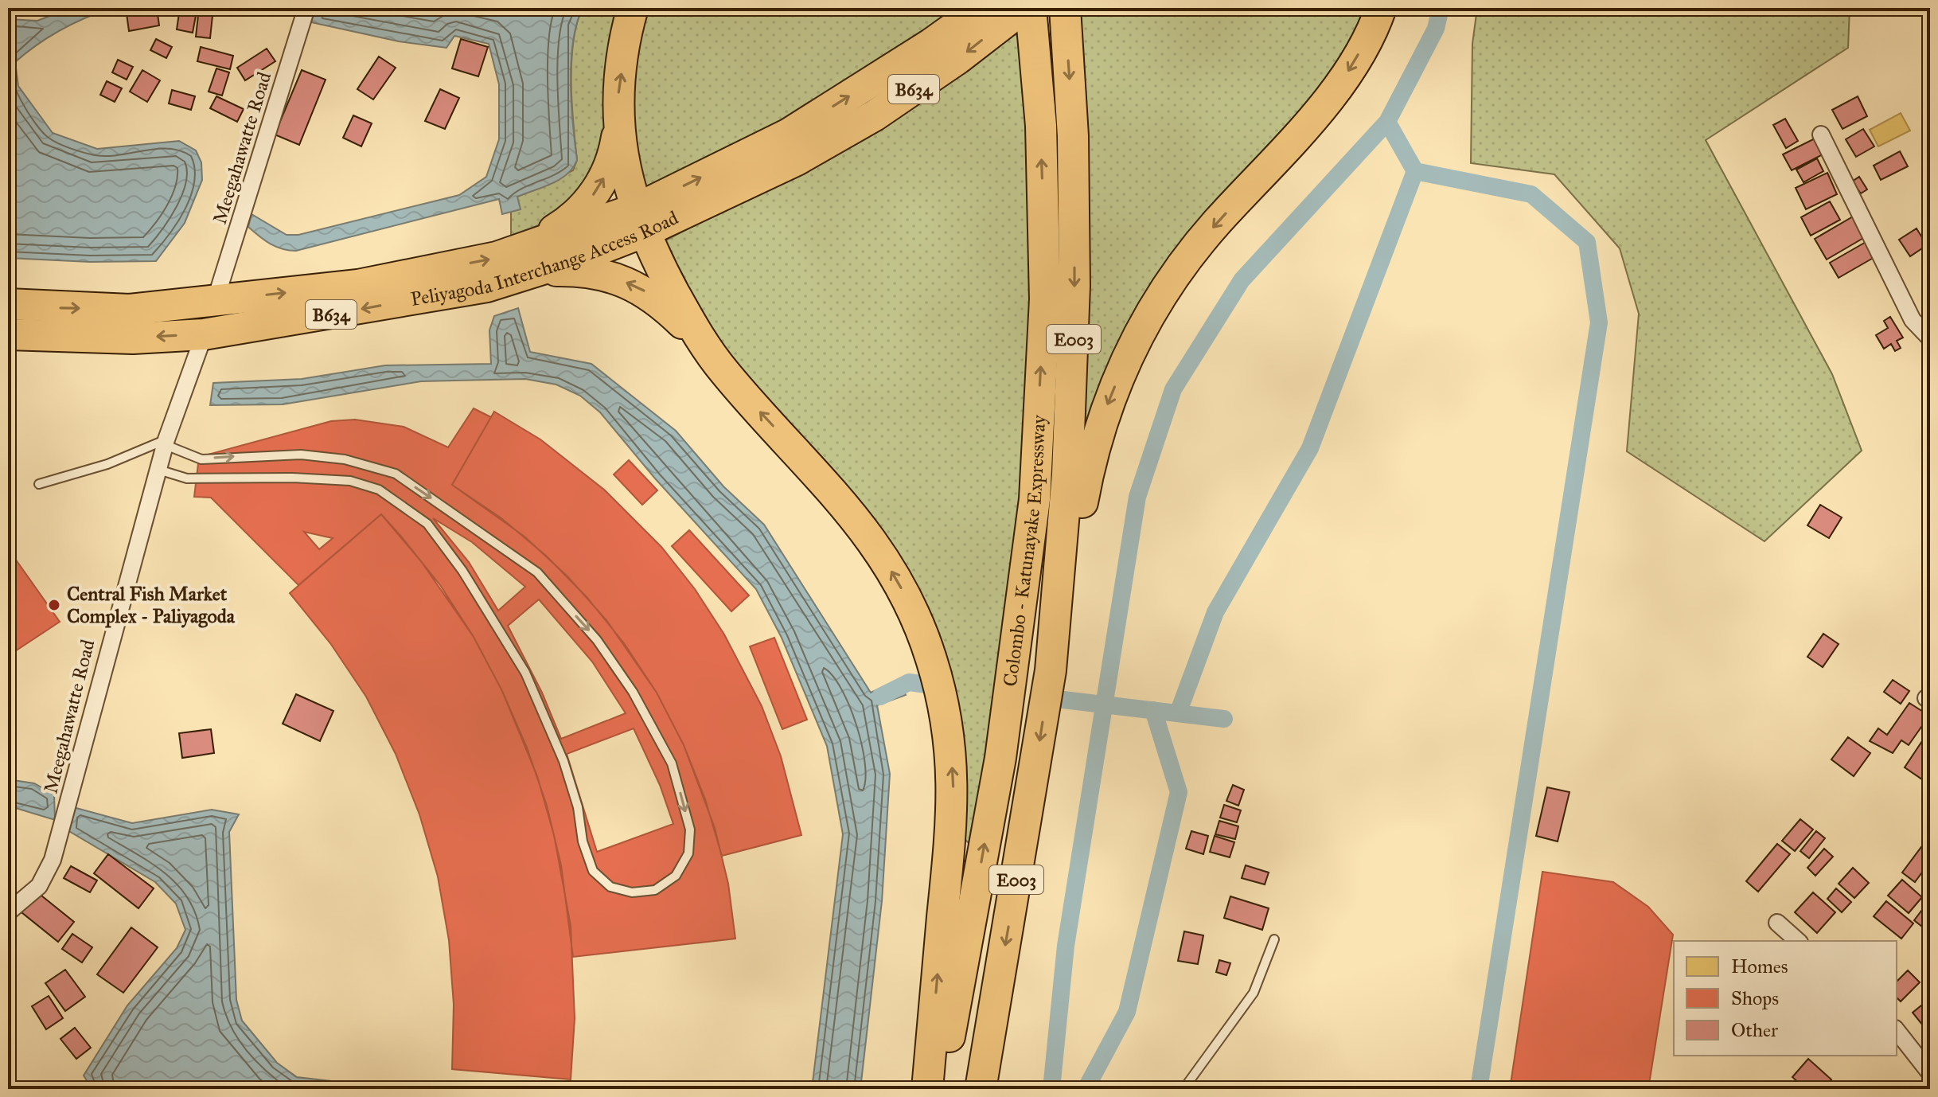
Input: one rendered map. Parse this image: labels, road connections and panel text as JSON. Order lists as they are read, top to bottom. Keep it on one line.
{"streets":{"highway":["B634","Peliyagoda Interchange Access Road","E003","Colombo - Katunayake Expressway"],"street":["Meegahawatte Road"]},"crossings":[["Meegahawatte Road","Peliyagoda Interchange Access Road"]],"places":["Central Fish Market Complex - Paliyagoda"],"legend":["Homes","Shops","Other"]}
